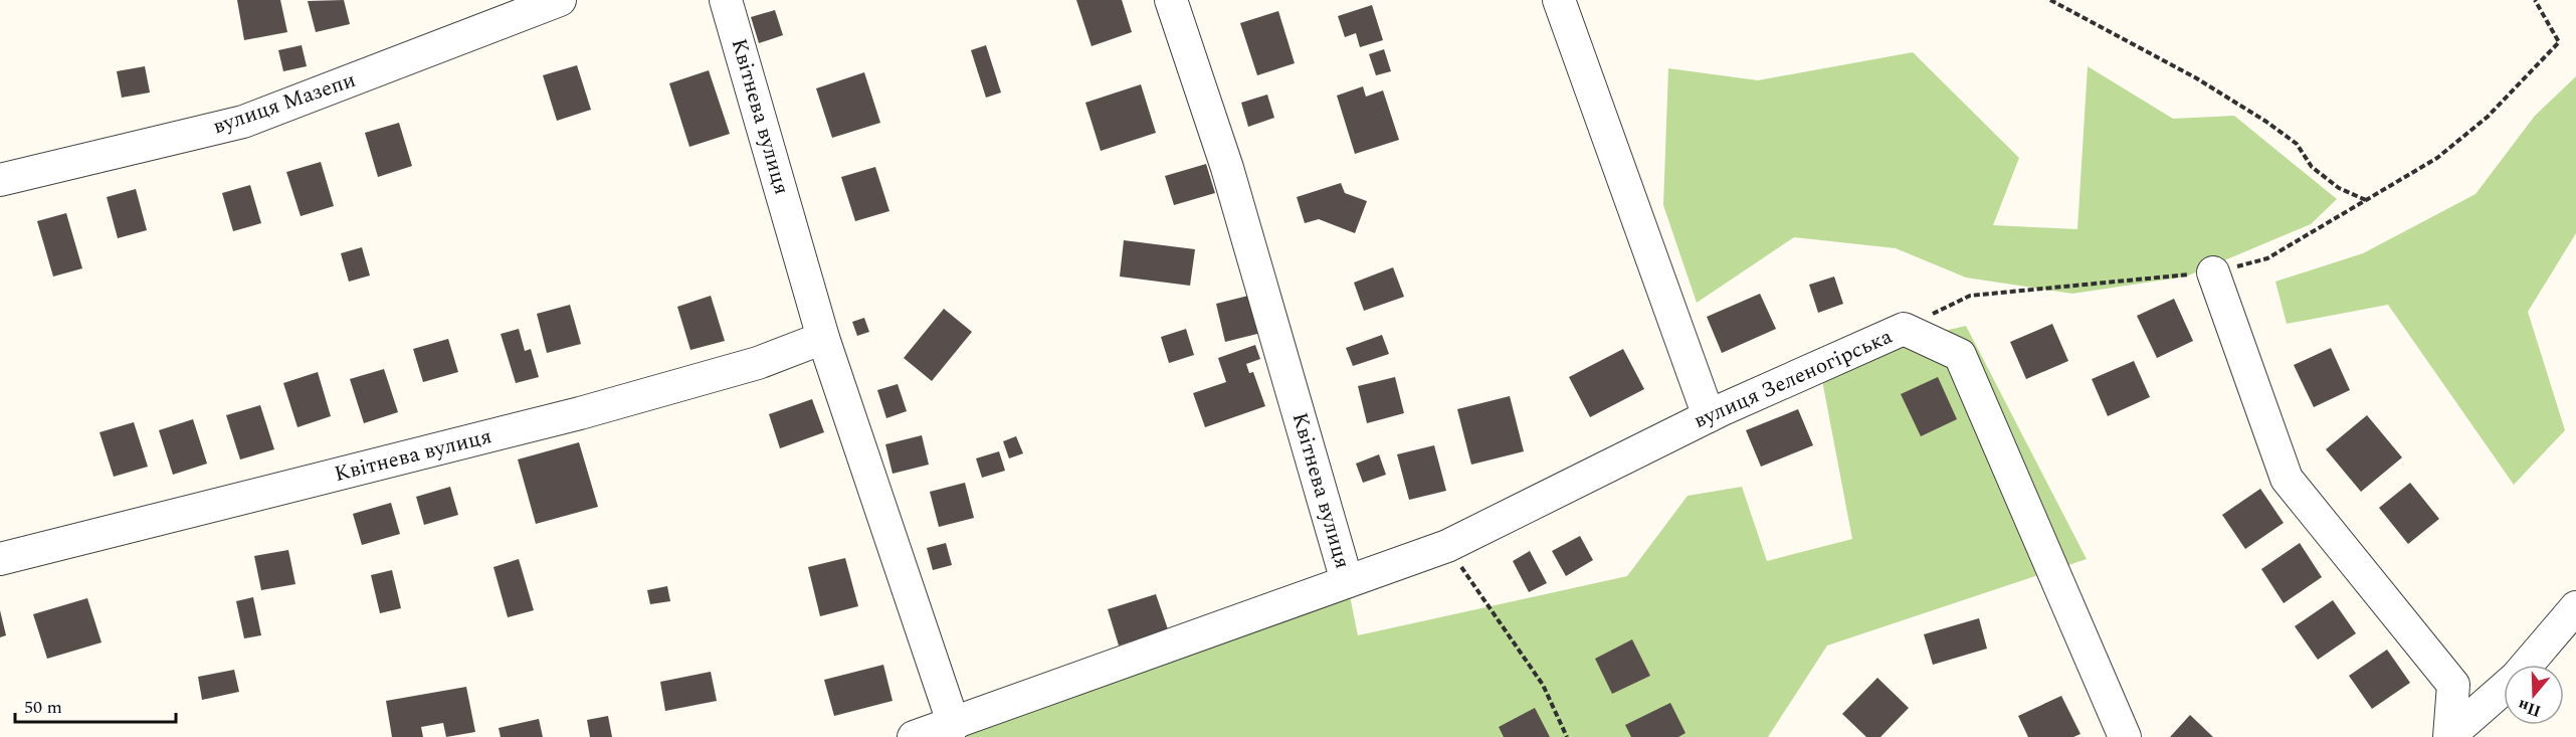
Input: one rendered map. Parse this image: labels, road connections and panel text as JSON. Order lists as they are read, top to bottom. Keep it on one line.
{"streets":{"street":["вулиця Мазепи","Квітнева вулиця","вулиця Зеленогірська"]},"crossings":[["Квітнева вулиця","вулиця Зеленогірська"]],"scale_bar":"50 m","north":"bottom"}
